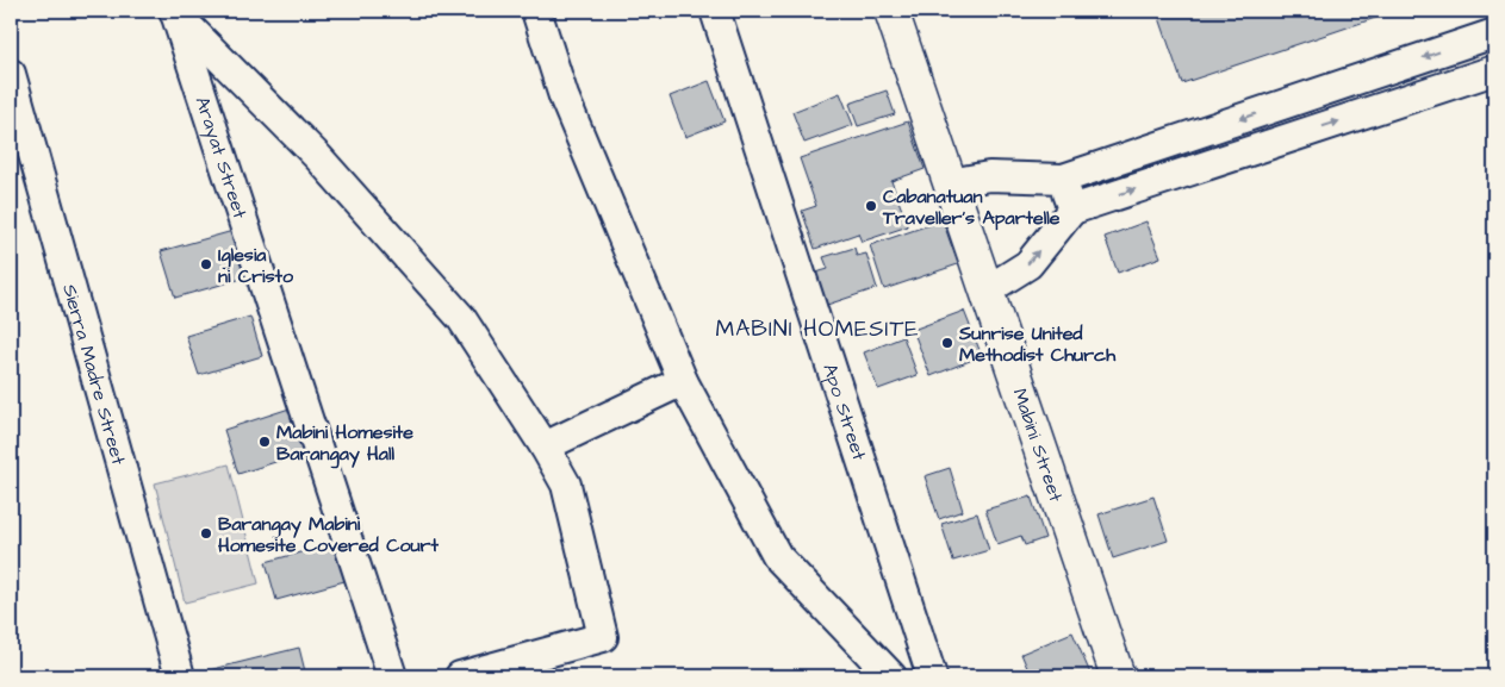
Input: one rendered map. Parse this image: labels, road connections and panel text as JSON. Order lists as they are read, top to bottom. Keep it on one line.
{"streets":{"main road":["Mabini Street"],"street":["Arayat Street","Sierra Madre Street","Apo Street"]},"districts":["MABINI HOMESITE"],"places":["Cabanatuan Traveller's Apartelle","Iglesia ni Cristo","Sunrise United Methodist Church","Mabini Homesite Barangay Hall","Barangay Mabini Homesite Covered Court"]}
